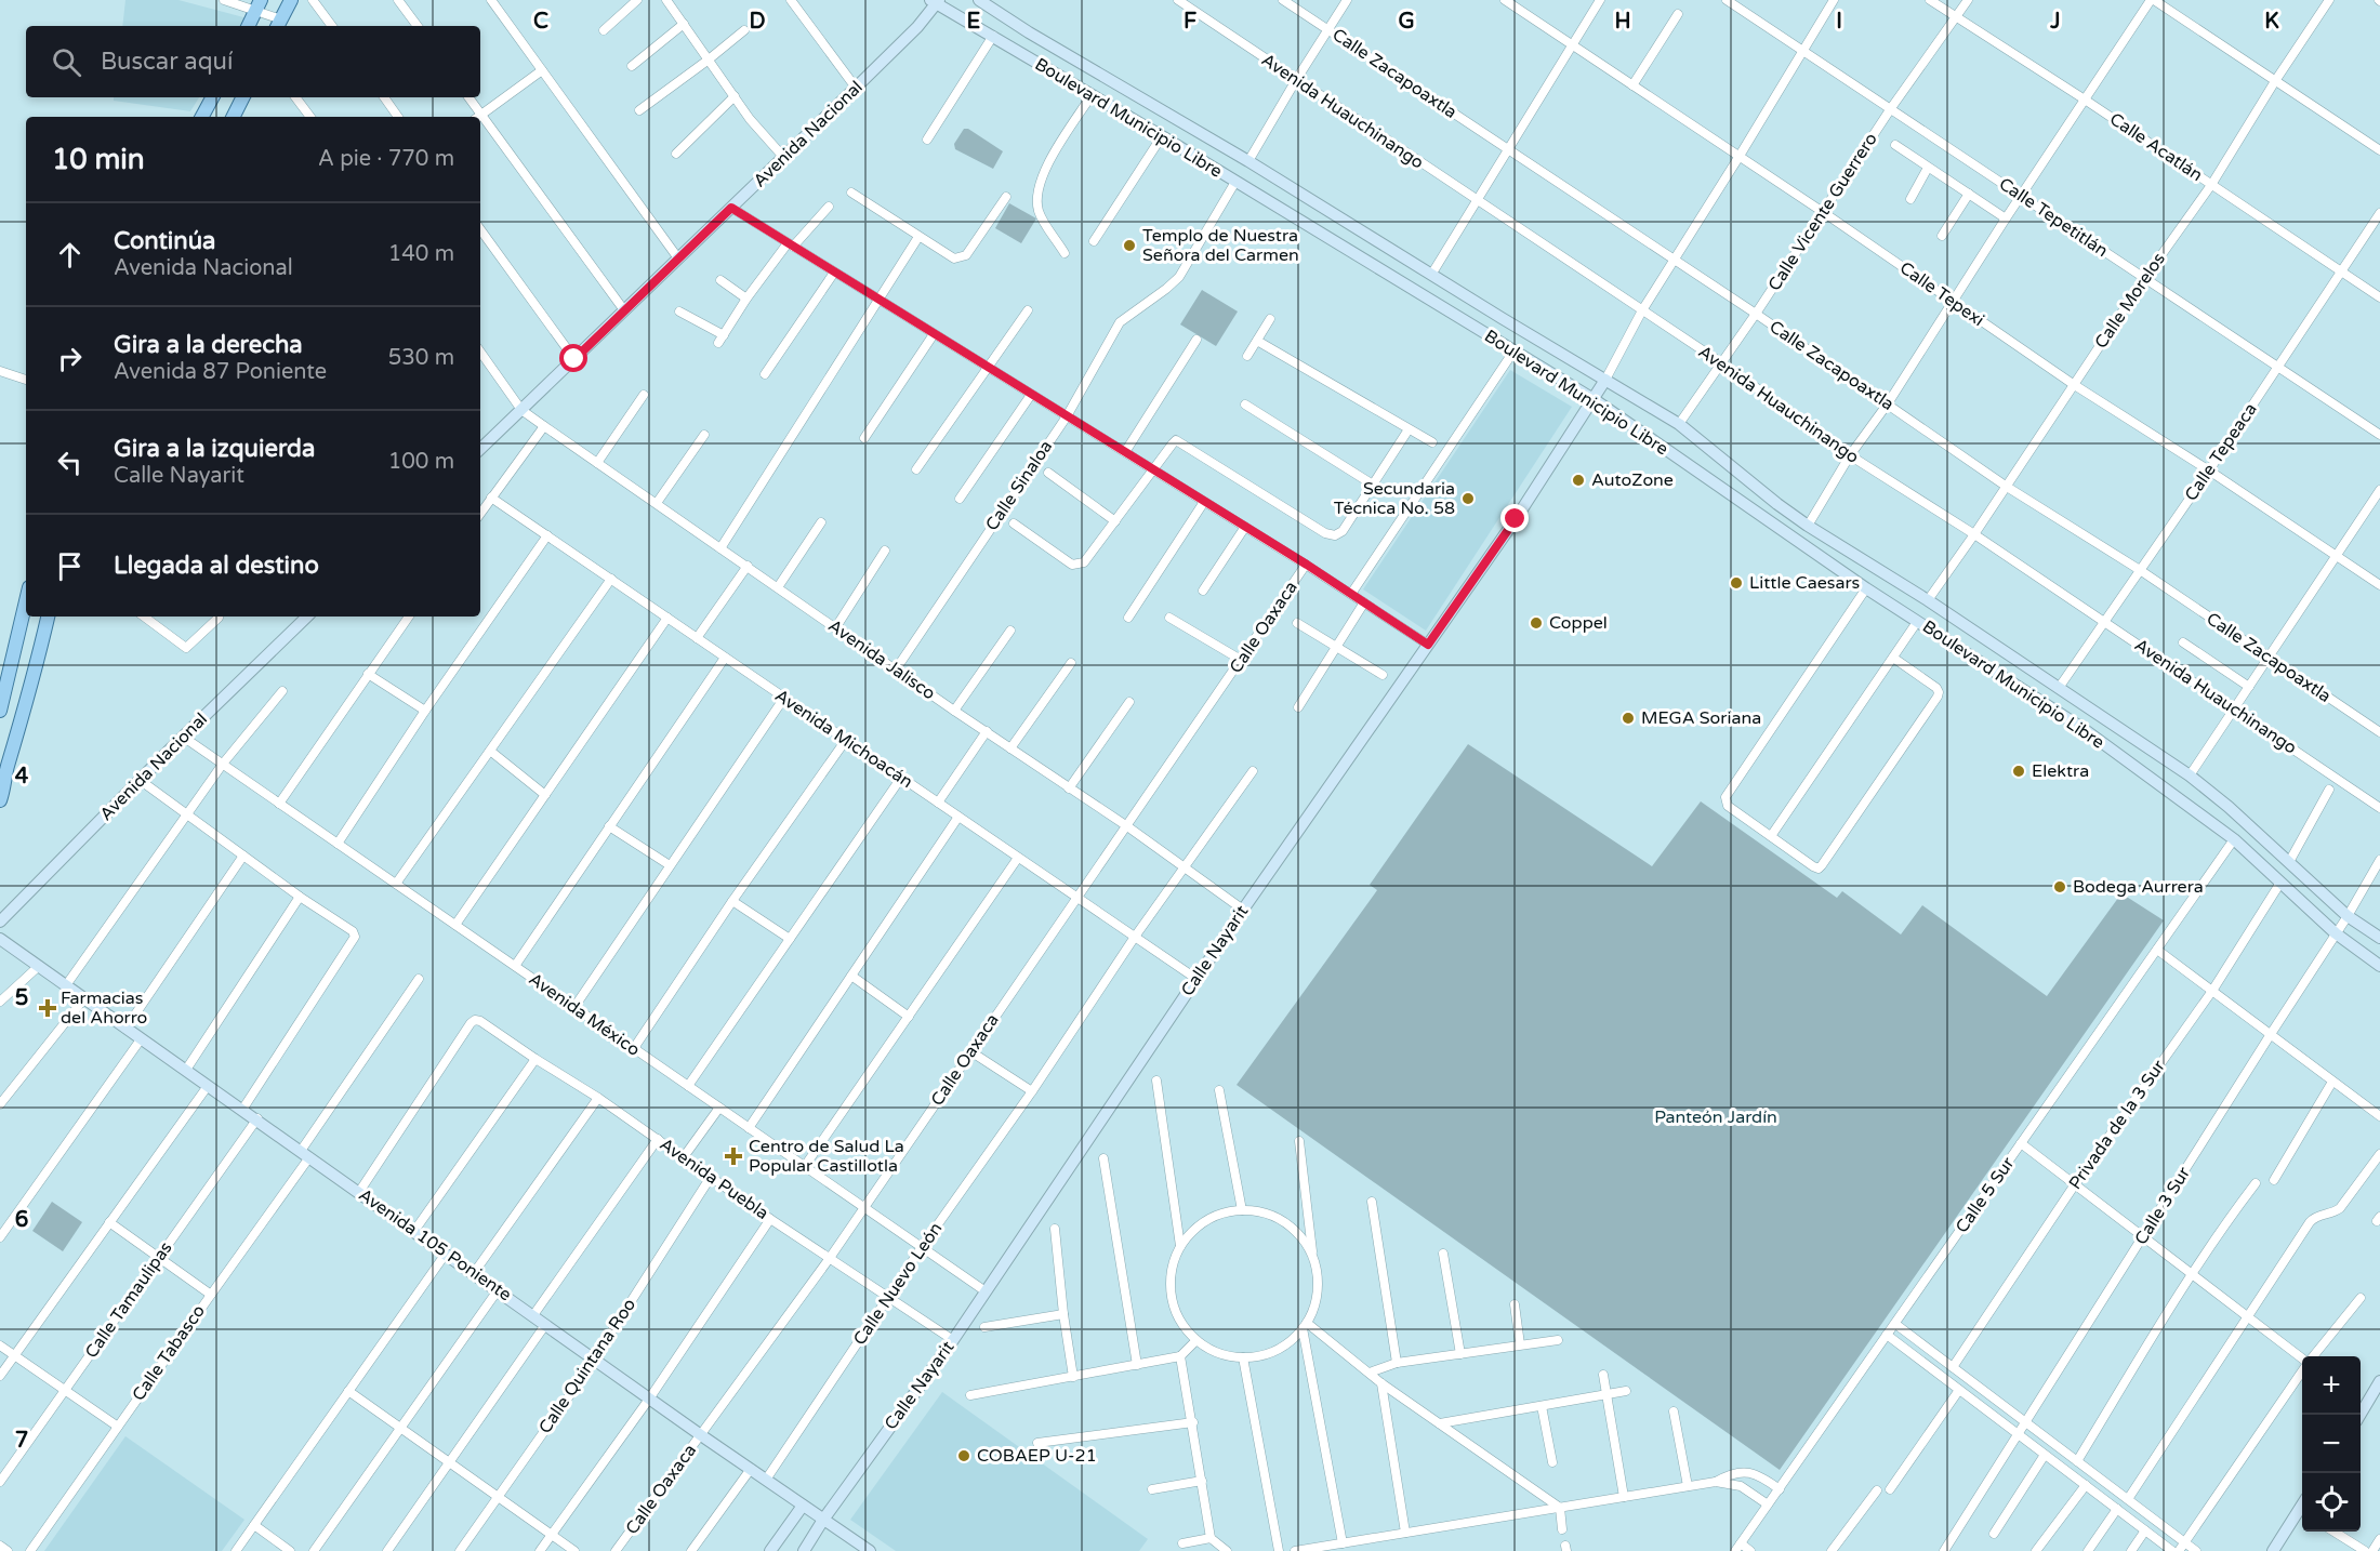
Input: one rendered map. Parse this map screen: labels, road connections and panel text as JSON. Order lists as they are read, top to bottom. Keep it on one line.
{"streets":{"main road":["Boulevard Municipio Libre","Avenida Nacional","Calle Nayarit","Avenida 105 Poniente"],"street":["Calle Zacapoaxtla","Avenida Huauchinango","Calle Acatlán","Calle Vicente Guerrero","Calle Tepetitlán","Calle Tepexi","Calle Morelos","Calle Tepeaca","Calle Sinaloa","Calle Oaxaca","Avenida Jalisco","Avenida Michoacán","Avenida México","Privada de la 3 Sur","Avenida Puebla","Calle 5 Sur","Calle 3 Sur","Calle Nuevo León","Calle Tamaulipas","Calle Tabasco","Calle Quintana Roo"]},"crossings":[["Calle Zacapoaxtla","Calle Vicente Guerrero"],["Calle Zacapoaxtla","Calle Morelos"],["Calle Zacapoaxtla","Calle Tepeaca"],["Avenida Huauchinango","Calle Vicente Guerrero"],["Avenida Huauchinango","Calle Morelos"],["Avenida Huauchinango","Calle Tepeaca"],["Boulevard Municipio Libre","Avenida Nacional"],["Boulevard Municipio Libre","Calle Vicente Guerrero"],["Boulevard Municipio Libre","Calle Morelos"],["Boulevard Municipio Libre","Calle Tepeaca"],["Boulevard Municipio Libre","Calle Sinaloa"],["Boulevard Municipio Libre","Calle Nayarit"],["Boulevard Municipio Libre","Privada de la 3 Sur"],["Boulevard Municipio Libre","Calle 5 Sur"],["Boulevard Municipio Libre","Calle 3 Sur"],["Avenida Nacional","Avenida Jalisco"],["Avenida Nacional","Avenida México"],["Calle Acatlán","Calle Vicente Guerrero"],["Calle Acatlán","Calle Morelos"],["Calle Acatlán","Calle Tepeaca"],["Calle Vicente Guerrero","Calle Tepetitlán"],["Calle Vicente Guerrero","Calle Tepexi"],["Calle Tepetitlán","Calle Morelos"],["Calle Tepetitlán","Calle Tepeaca"],["Calle Tepexi","Calle Morelos"],["Calle Tepexi","Calle Tepeaca"],["Calle Sinaloa","Avenida Jalisco"],["Calle Oaxaca","Avenida Jalisco"],["Calle Oaxaca","Avenida Michoacán"],["Calle Oaxaca","Avenida México"],["Calle Oaxaca","Avenida Puebla"],["Calle Oaxaca","Avenida 105 Poniente"],["Avenida Jalisco","Calle Nayarit"],["Avenida Jalisco","Calle Nuevo León"],["Avenida Michoacán","Calle Nayarit"],["Avenida Michoacán","Calle Nuevo León"],["Calle Nayarit","Avenida México"],["Calle Nayarit","Avenida Puebla"],["Calle Nayarit","Avenida 105 Poniente"],["Avenida México","Calle Nuevo León"],["Avenida Puebla","Avenida 105 Poniente"],["Avenida Puebla","Calle Nuevo León"],["Avenida Puebla","Calle Quintana Roo"],["Avenida 105 Poniente","Calle Nuevo León"],["Avenida 105 Poniente","Calle Tamaulipas"],["Avenida 105 Poniente","Calle Tabasco"],["Avenida 105 Poniente","Calle Quintana Roo"]],"parks":["Panteón Jardín"],"places":{"other":["Templo de Nuestra Señora del Carmen","AutoZone","Secundaria Técnica No. 58","Little Caesars","Coppel","MEGA Soriana","Elektra","Bodega Aurrera","COBAEP U-21"],"health":["Farmacias del Ahorro","Centro de Salud La Popular Castillotla"]},"page":{"search":"Buscar aquí","heading":["10 min","A pie · 770 m"],"list":[["Continúa","Avenida Nacional","140 m"],["Gira a la derecha","Avenida 87 Poniente","530 m"],["Gira a la izquierda","Calle Nayarit","100 m"],"Llegada al destino"],"map_buttons":["+","−"]},"grid":{"columns":["C","D","E","F","G","H","I","J","K"],"rows":["4","5","6","7"]}}
